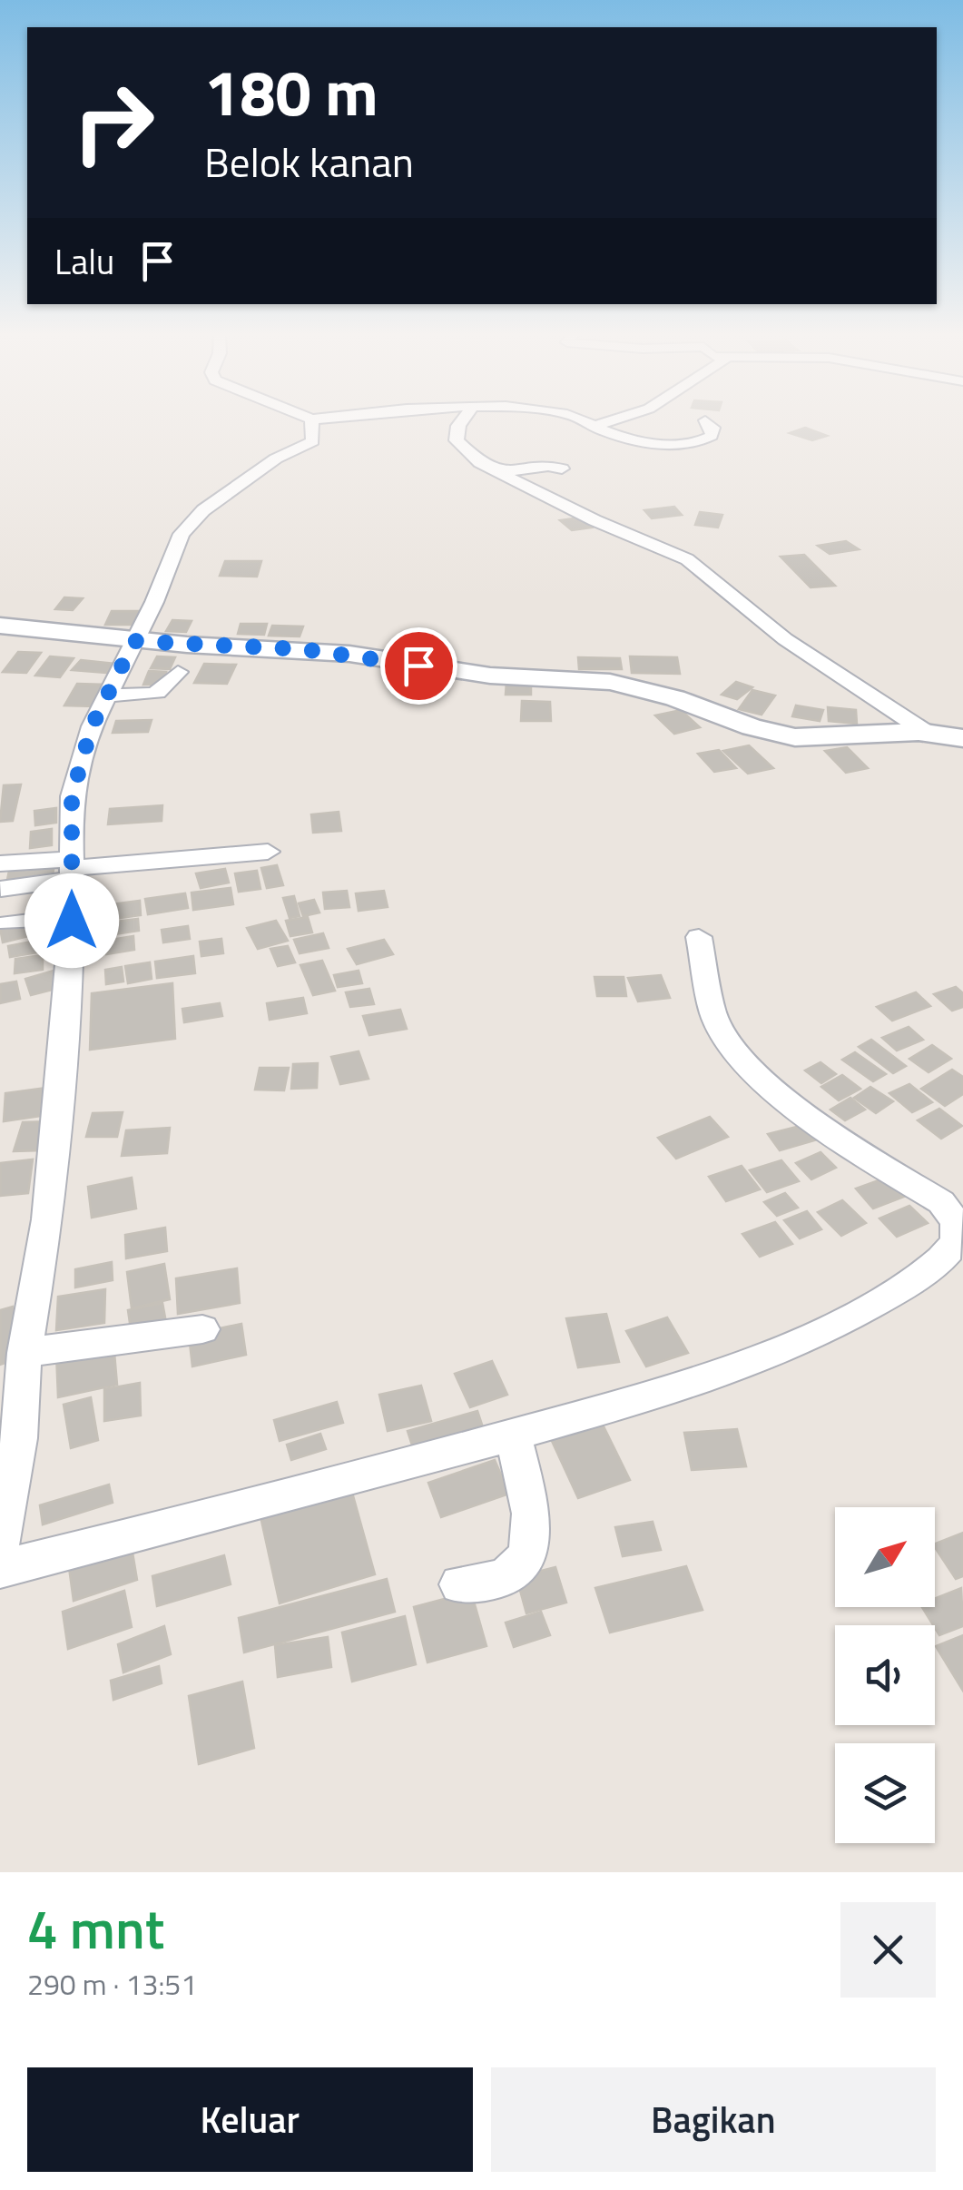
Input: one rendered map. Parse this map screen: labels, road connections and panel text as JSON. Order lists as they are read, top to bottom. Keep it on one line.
{"north":"top right","page":{"turn":["180 m","Belok kanan"],"then":"Lalu","heading":["4 mnt","290 m · 13:51"],"buttons":["Keluar","Bagikan"]}}
